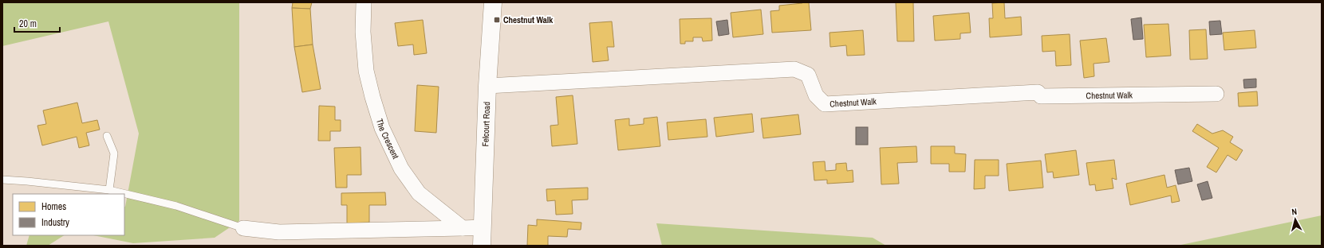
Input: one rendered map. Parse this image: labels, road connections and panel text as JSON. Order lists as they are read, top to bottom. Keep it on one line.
{"streets":{"street":["Chestnut Walk","Felcourt Road","The Crescent"]},"crossings":[["Chestnut Walk","Felcourt Road"]],"places":{"transit":["Chestnut Walk"]},"legend":["Homes","Industry"],"scale_bar":"20 m","north":"top"}
